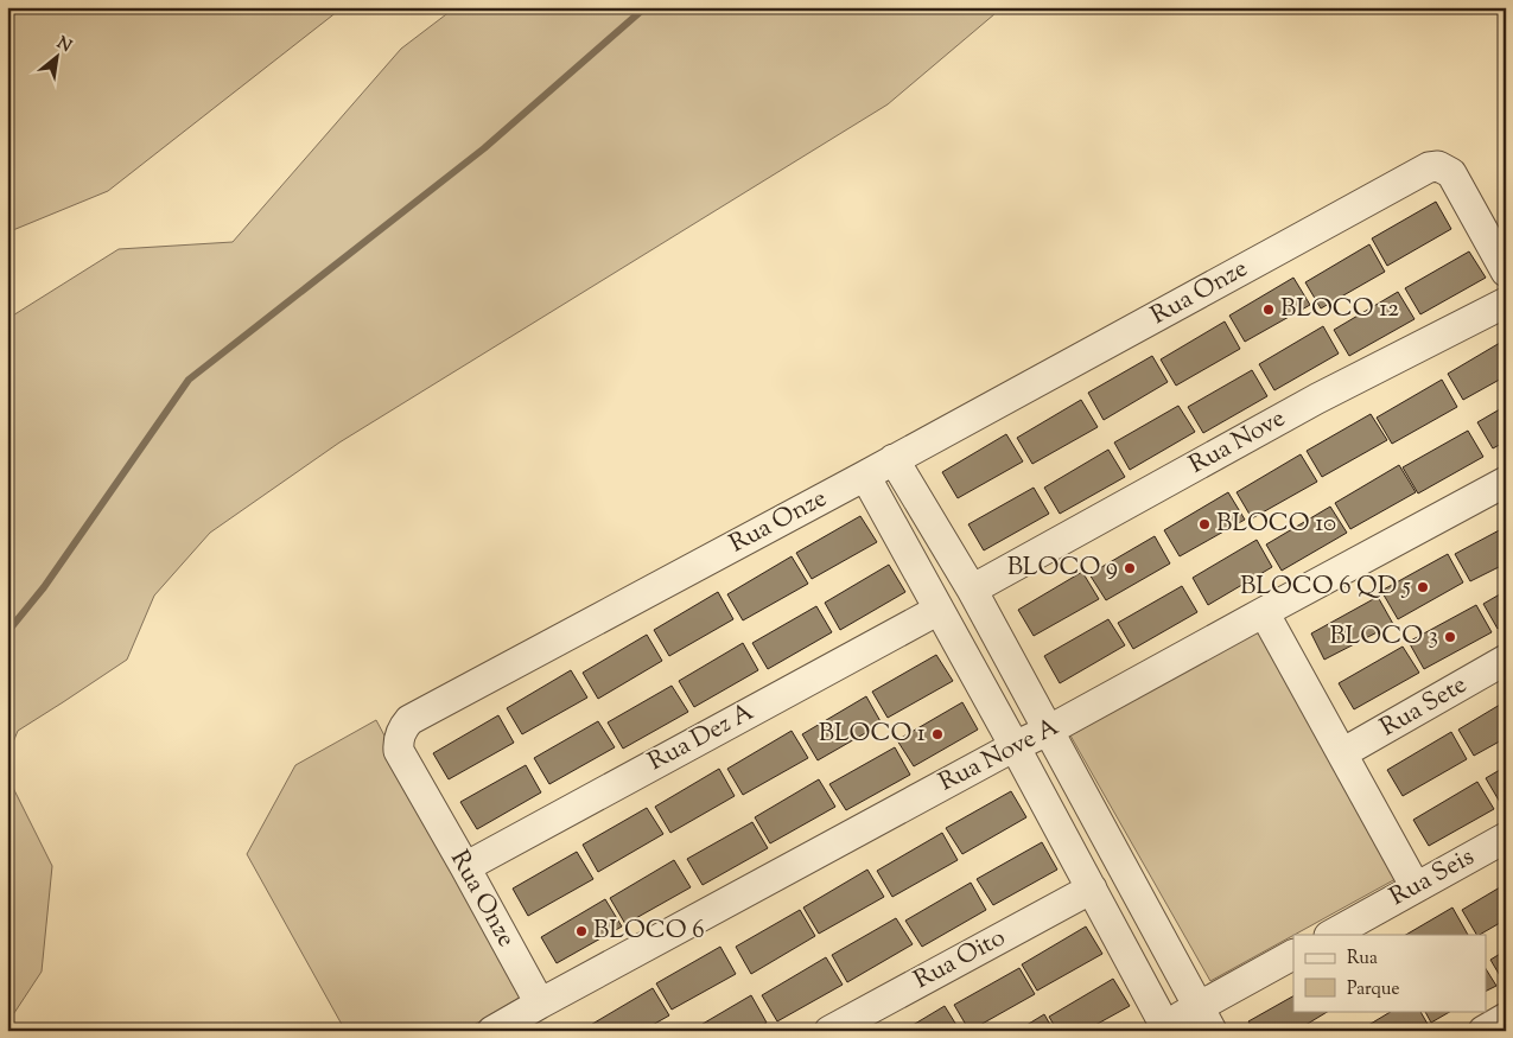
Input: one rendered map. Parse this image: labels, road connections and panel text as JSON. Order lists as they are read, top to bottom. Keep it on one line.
{"streets":{"street":["Rua Onze","Rua Nove","Rua Sete","Rua Dez A","Rua Nove A","Rua Seis","Rua Oito"]},"crossings":[["Rua Onze","Rua Dez A"],["Rua Onze","Rua Nove A"]],"places":["BLOCO 12","BLOCO 10","BLOCO 9","BLOCO 6 QD 5","BLOCO 3","BLOCO 1","BLOCO 6"],"legend":["Rua","Parque"],"north":"top right"}
